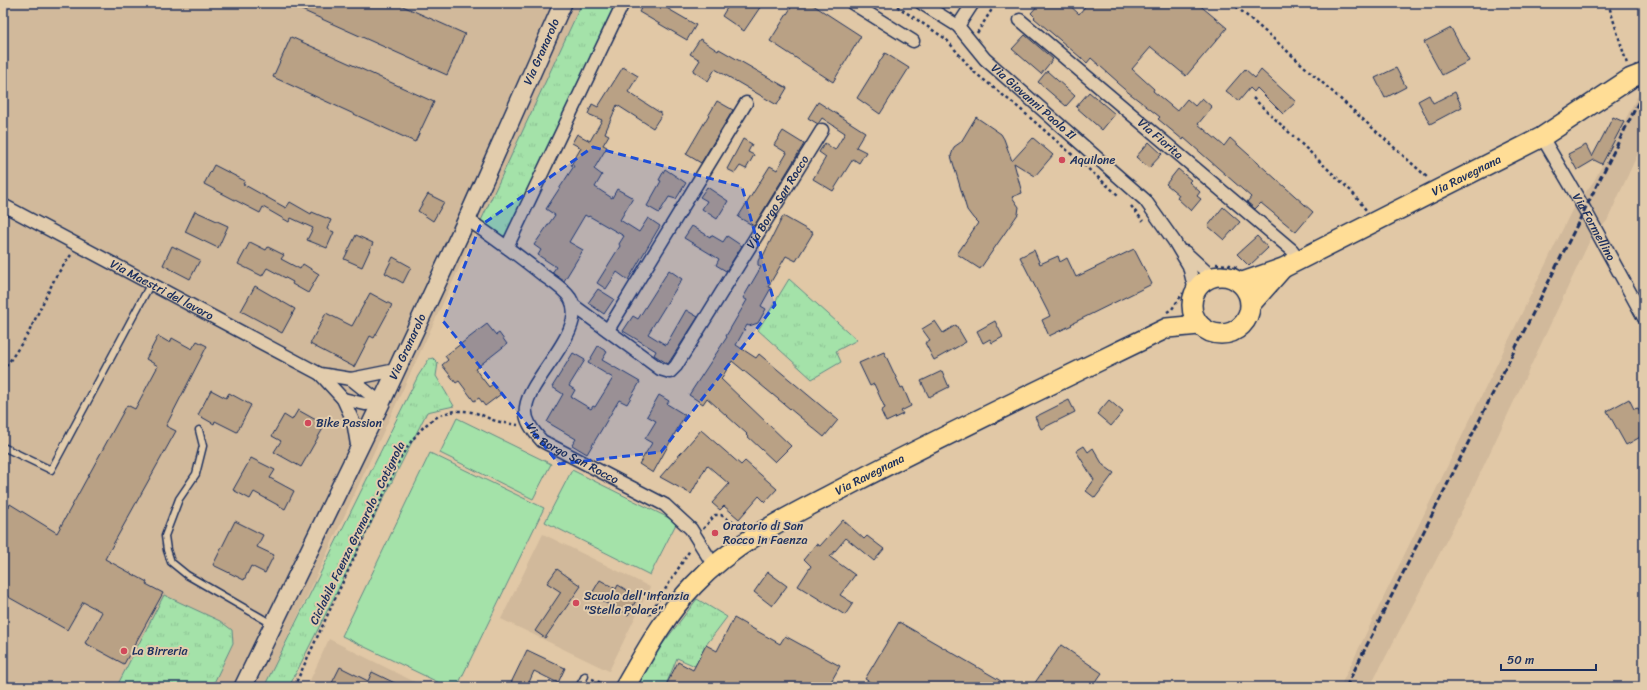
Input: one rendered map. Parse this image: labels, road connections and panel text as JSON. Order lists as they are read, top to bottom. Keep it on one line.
{"streets":{"main road":["Via Granarolo","Via Ravegnana"],"street":["Via Giovanni Paolo II","Via Fiorita","Via Borgo San Rocco","Via Formellino","Via Maestri del lavoro"],"path":["Ciclabile Faenza Granarolo - Cotignola"]},"crossings":[["Via Granarolo","Via Borgo San Rocco"],["Via Granarolo","Via Maestri del lavoro"],["Via Giovanni Paolo II","Via Ravegnana"],["Via Fiorita","Via Ravegnana"],["Via Ravegnana","Via Borgo San Rocco"],["Via Ravegnana","Via Formellino"],["Via Borgo San Rocco","Ciclabile Faenza Granarolo - Cotignola"]],"places":["Aquilone","Bike Passion","Oratorio di San Rocco in Faenza","Scuola dell'infanzia \"Stella Polare\"","La Birreria"],"scale_bar":"50 m"}
